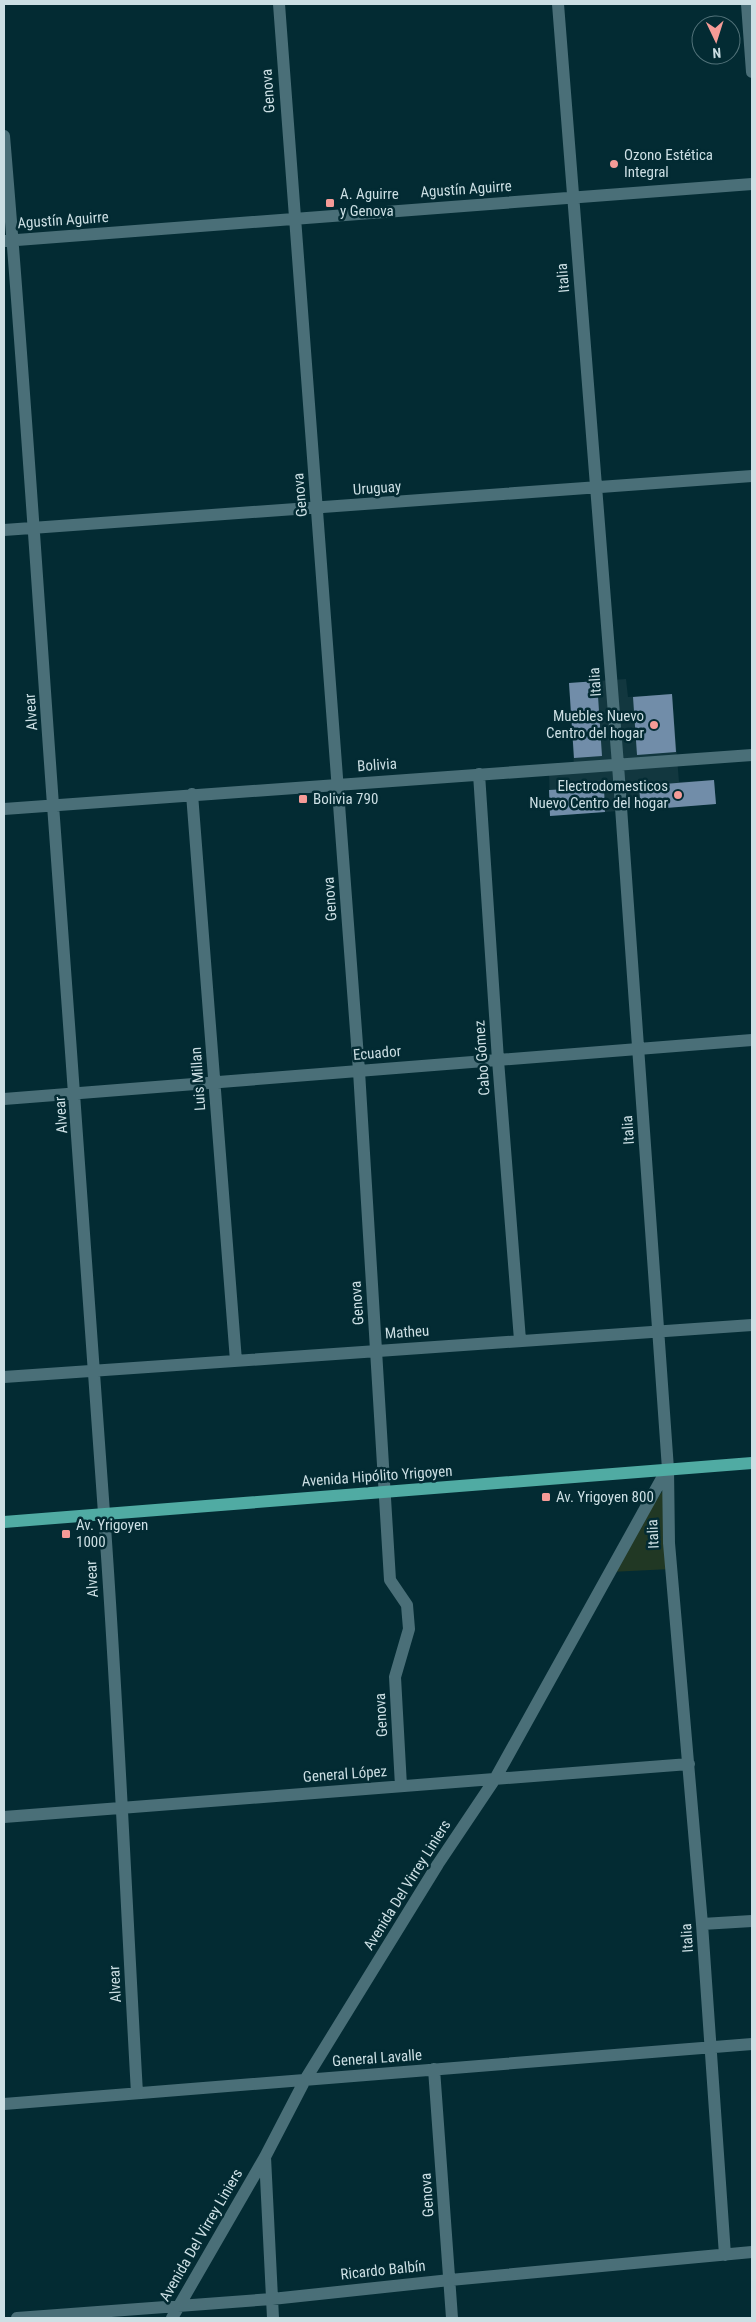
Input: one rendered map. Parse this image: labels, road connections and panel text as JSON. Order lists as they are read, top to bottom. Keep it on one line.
{"streets":{"main road":["Avenida Hipólito Yrigoyen"],"street":["Genova","Agustín Aguirre","Italia","Uruguay","Alvear","Bolivia","Ecuador","Cabo Gómez","Luis Millan","Matheu","General López","Avenida Del Virrey Liniers","General Lavalle","Ricardo Balbín"]},"crossings":[["Genova","Agustín Aguirre"],["Genova","Uruguay"],["Genova","Bolivia"],["Genova","Ecuador"],["Genova","Matheu"],["Genova","Avenida Hipólito Yrigoyen"],["Genova","General López"],["Genova","General Lavalle"],["Genova","Ricardo Balbín"],["Agustín Aguirre","Italia"],["Agustín Aguirre","Alvear"],["Italia","Uruguay"],["Italia","Bolivia"],["Italia","Ecuador"],["Italia","Matheu"],["Italia","Avenida Hipólito Yrigoyen"],["Italia","General López"],["Italia","Avenida Del Virrey Liniers"],["Italia","General Lavalle"],["Italia","Ricardo Balbín"],["Uruguay","Alvear"],["Alvear","Bolivia"],["Alvear","Ecuador"],["Alvear","Matheu"],["Alvear","Avenida Hipólito Yrigoyen"],["Alvear","General López"],["Alvear","General Lavalle"],["Bolivia","Cabo Gómez"],["Bolivia","Luis Millan"],["Ecuador","Cabo Gómez"],["Ecuador","Luis Millan"],["Cabo Gómez","Matheu"],["Luis Millan","Matheu"],["Avenida Hipólito Yrigoyen","Avenida Del Virrey Liniers"],["General López","Avenida Del Virrey Liniers"],["Avenida Del Virrey Liniers","General Lavalle"],["Avenida Del Virrey Liniers","Ricardo Balbín"]],"places":{"other":["Ozono Estética Integral","Muebles Nuevo Centro del hogar","Electrodomesticos Nuevo Centro del hogar"],"transit":["A. Aguirre y Genova","Bolivia 790","Av. Yrigoyen 800","Av. Yrigoyen 1000"]},"north":"bottom"}
